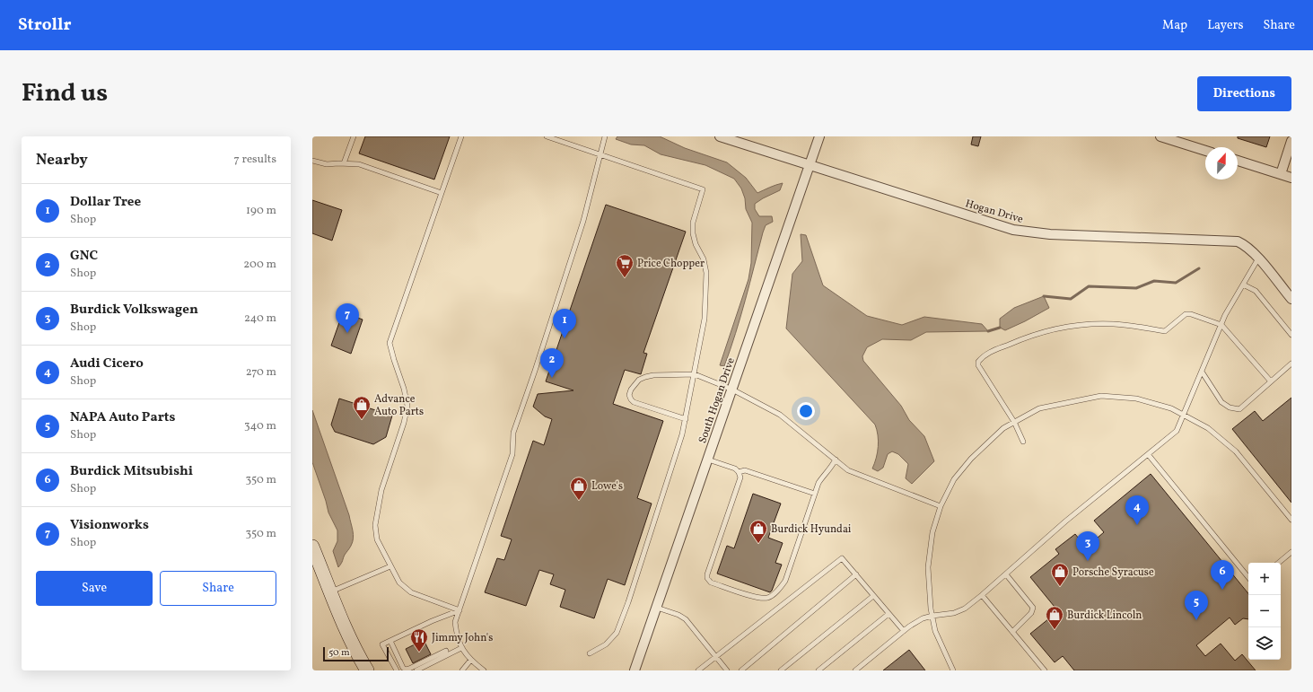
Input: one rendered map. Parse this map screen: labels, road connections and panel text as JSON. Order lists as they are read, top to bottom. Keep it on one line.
{"streets":{"street":["Hogan Drive","South Hogan Drive"]},"crossings":[["Hogan Drive","South Hogan Drive"]],"places":{"supermarket":["Price Chopper"],"shop":["Advance Auto Parts","Lowe's","Burdick Hyundai","Porsche Syracuse","Burdick Lincoln"],"restaurant":["Jimmy John's"]},"scale_bar":"50 m","north":"top","page":{"header":"Strollr","nav":["Map","Layers","Share"],"title":"Find us","buttons":["Directions",["Save","Share"]],"heading":["Nearby","7 results"],"list":[{"mark":"1","name":"Dollar Tree","note":"Shop","value":"190 m"},{"mark":"2","name":"GNC","note":"Shop","value":"200 m"},{"mark":"3","name":"Burdick Volkswagen","note":"Shop","value":"240 m"},{"mark":"4","name":"Audi Cicero","note":"Shop","value":"270 m"},{"mark":"5","name":"NAPA Auto Parts","note":"Shop","value":"340 m"},{"mark":"6","name":"Burdick Mitsubishi","note":"Shop","value":"350 m"},{"mark":"7","name":"Visionworks","note":"Shop","value":"350 m"}],"pins":["7","1","2","4","3","6","5"],"map_buttons":["+","−"],"scale":"50 m"}}
